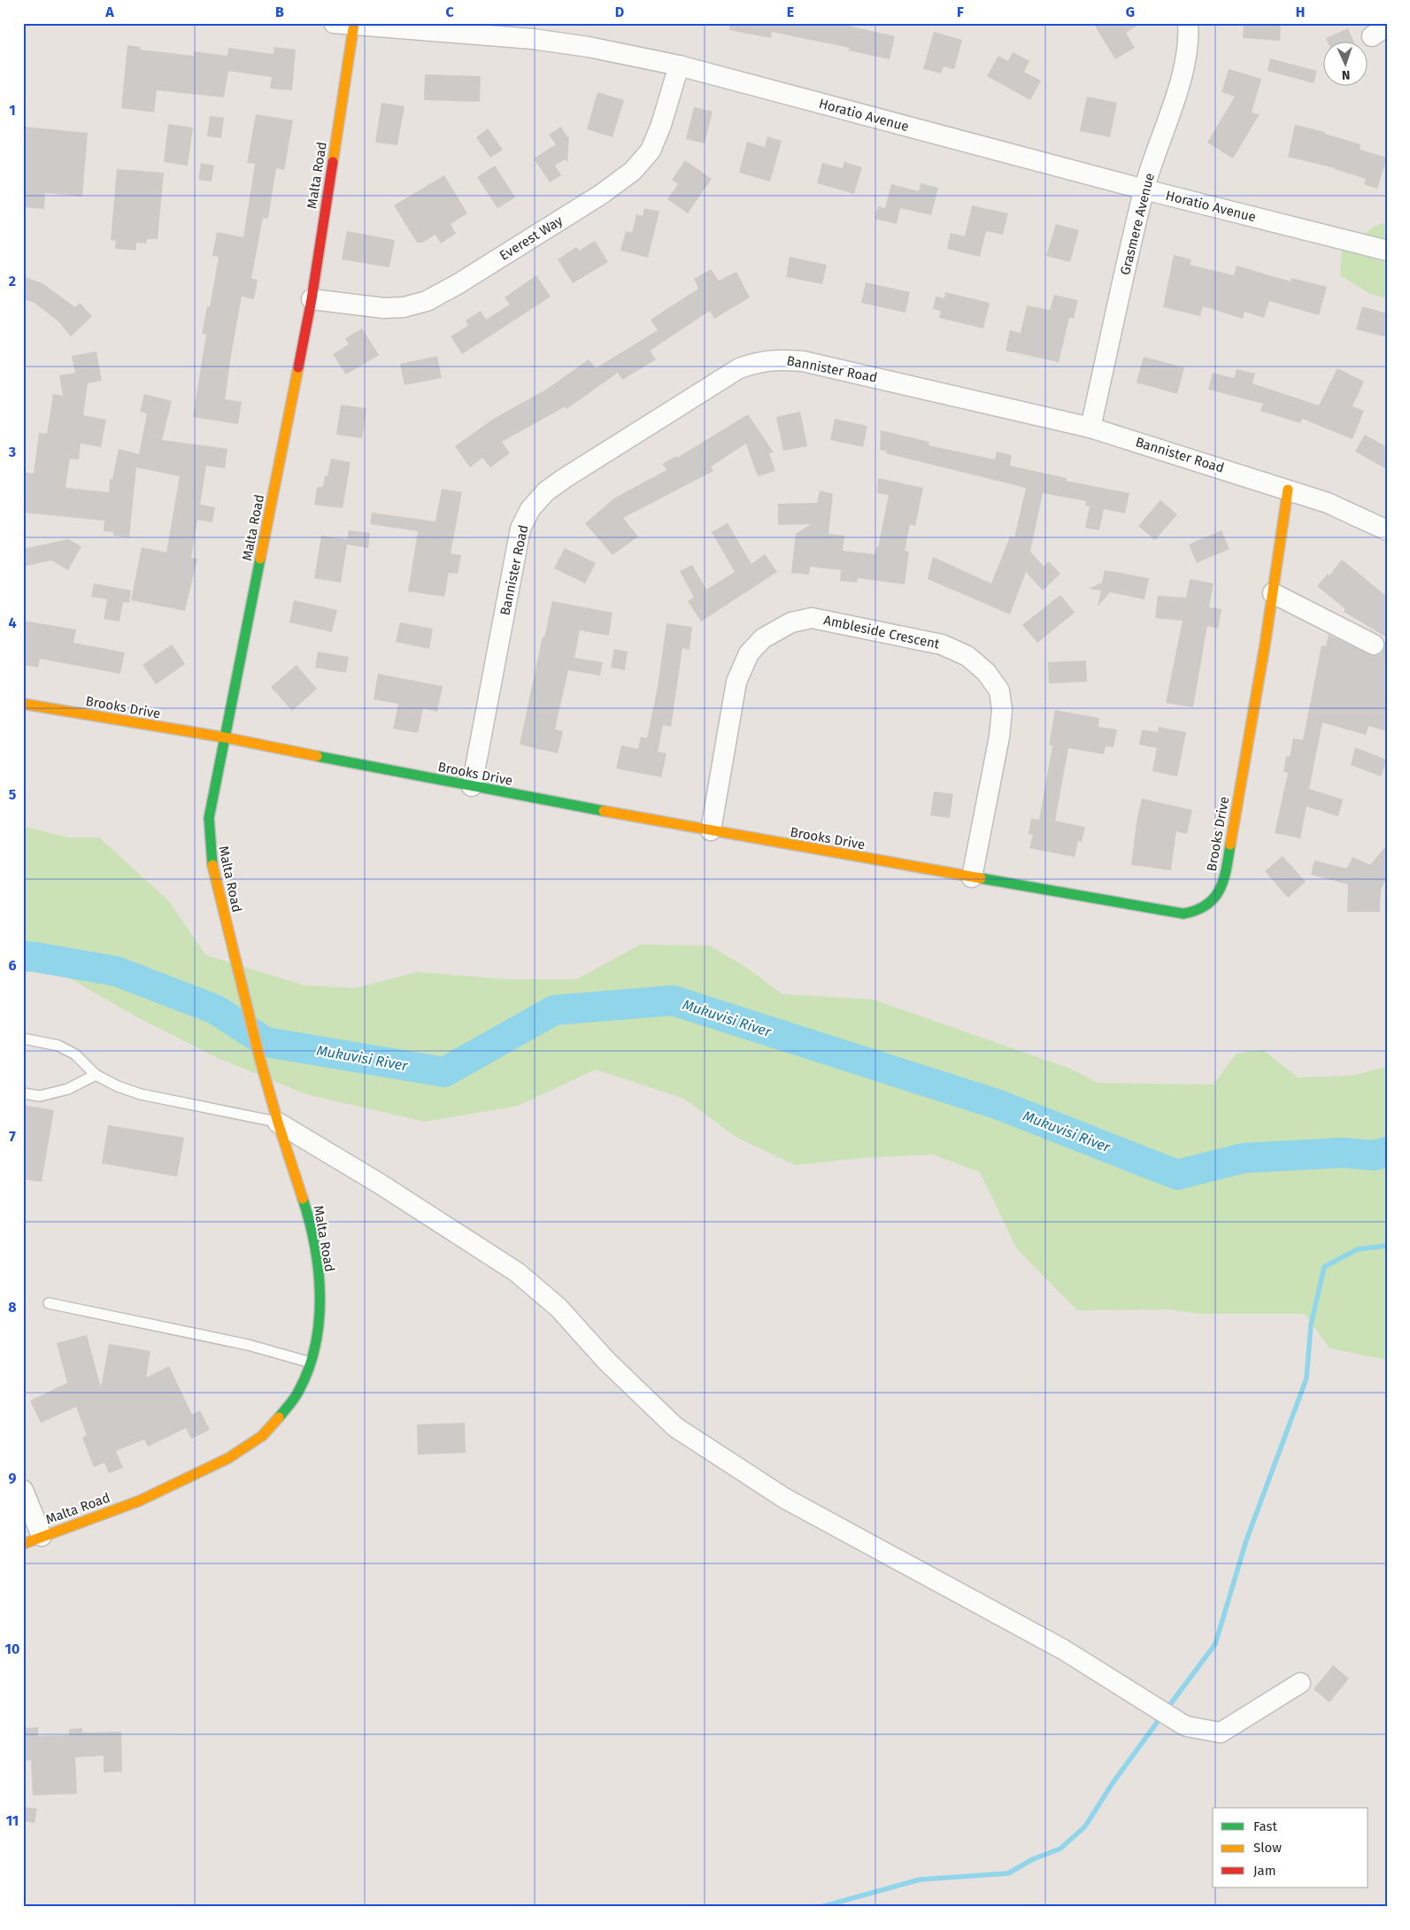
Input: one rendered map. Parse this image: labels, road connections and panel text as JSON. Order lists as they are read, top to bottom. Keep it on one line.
{"streets":{"street":["Horatio Avenue","Malta Road","Grasmere Avenue","Everest Way","Bannister Road","Ambleside Crescent","Brooks Drive"]},"crossings":[["Horatio Avenue","Malta Road"],["Horatio Avenue","Grasmere Avenue"],["Horatio Avenue","Everest Way"],["Malta Road","Everest Way"],["Malta Road","Brooks Drive"],["Grasmere Avenue","Bannister Road"],["Bannister Road","Brooks Drive"],["Ambleside Crescent","Brooks Drive"]],"water":["Mukuvisi River"],"legend":["Fast","Slow","Jam"],"north":"bottom","grid":{"columns":["A","B","C","D","E","F","G","H"],"rows":["1","2","3","4","5","6","7","8","9","10","11"]}}
